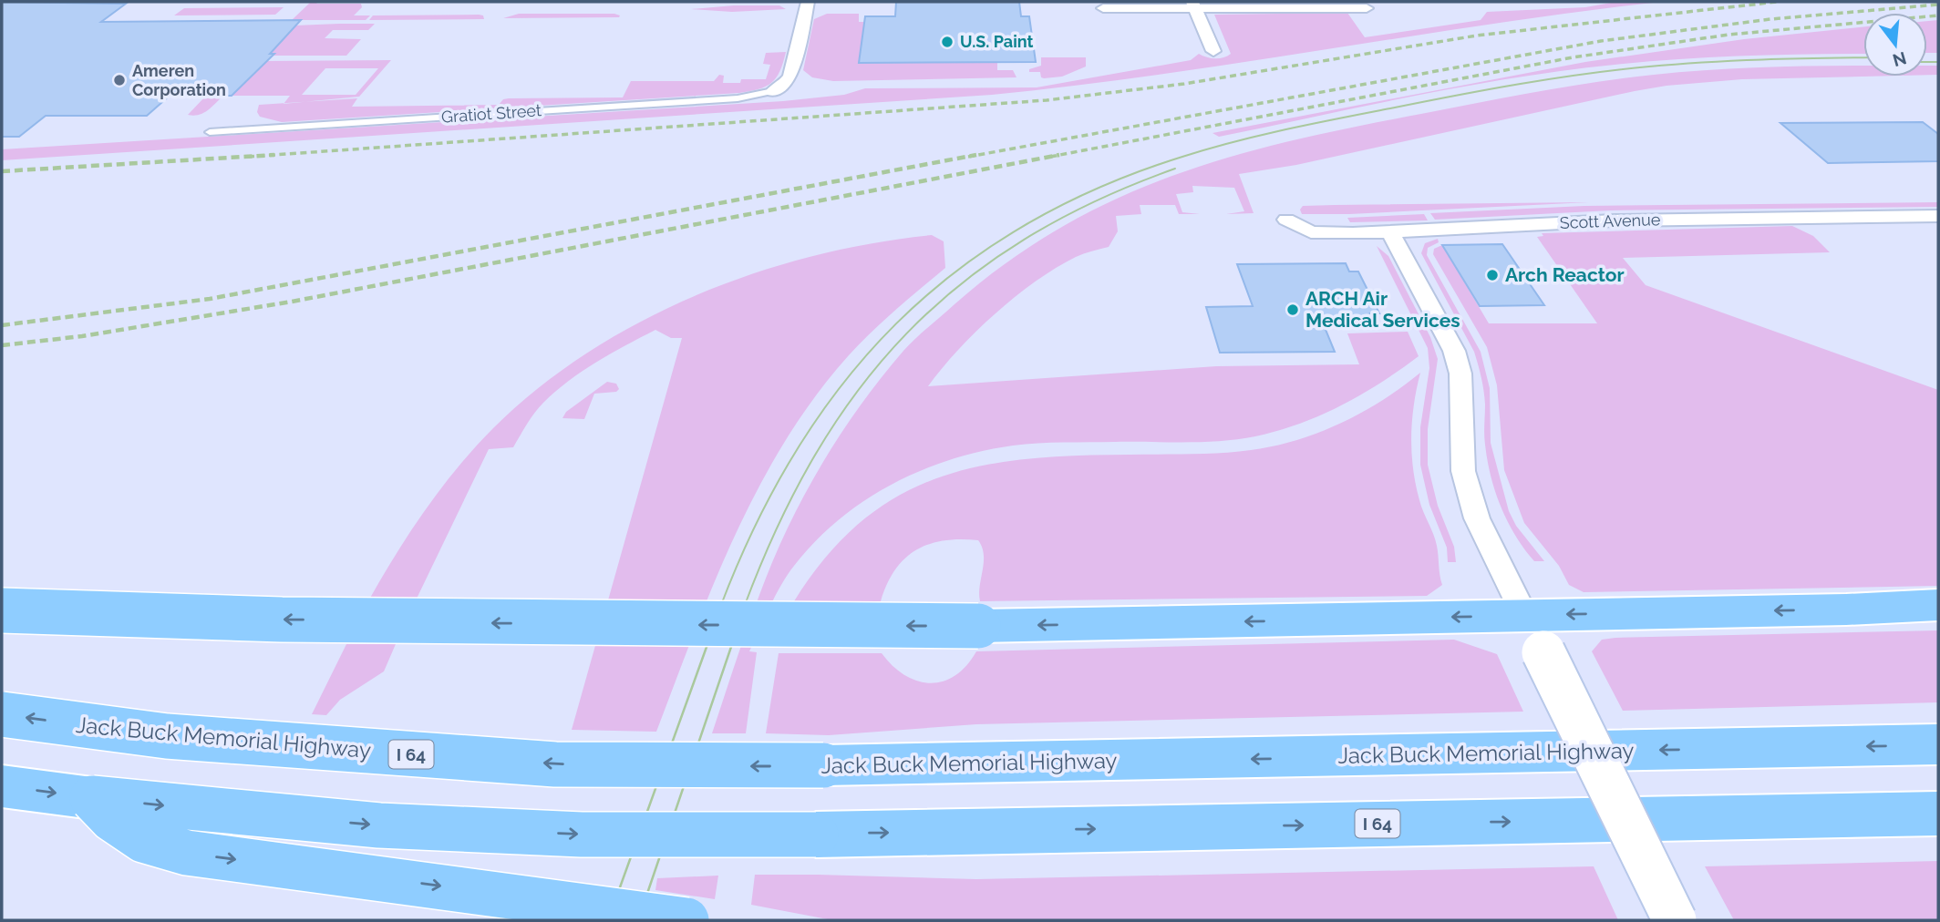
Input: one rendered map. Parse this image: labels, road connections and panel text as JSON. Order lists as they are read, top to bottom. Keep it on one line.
{"streets":{"highway":["Jack Buck Memorial Highway","I 64"],"street":["Scott Avenue"],"lane":["Gratiot Street"]},"places":["U.S. Paint","Ameren Corporation","Arch Reactor","ARCH Air Medical Services"],"north":"bottom"}
